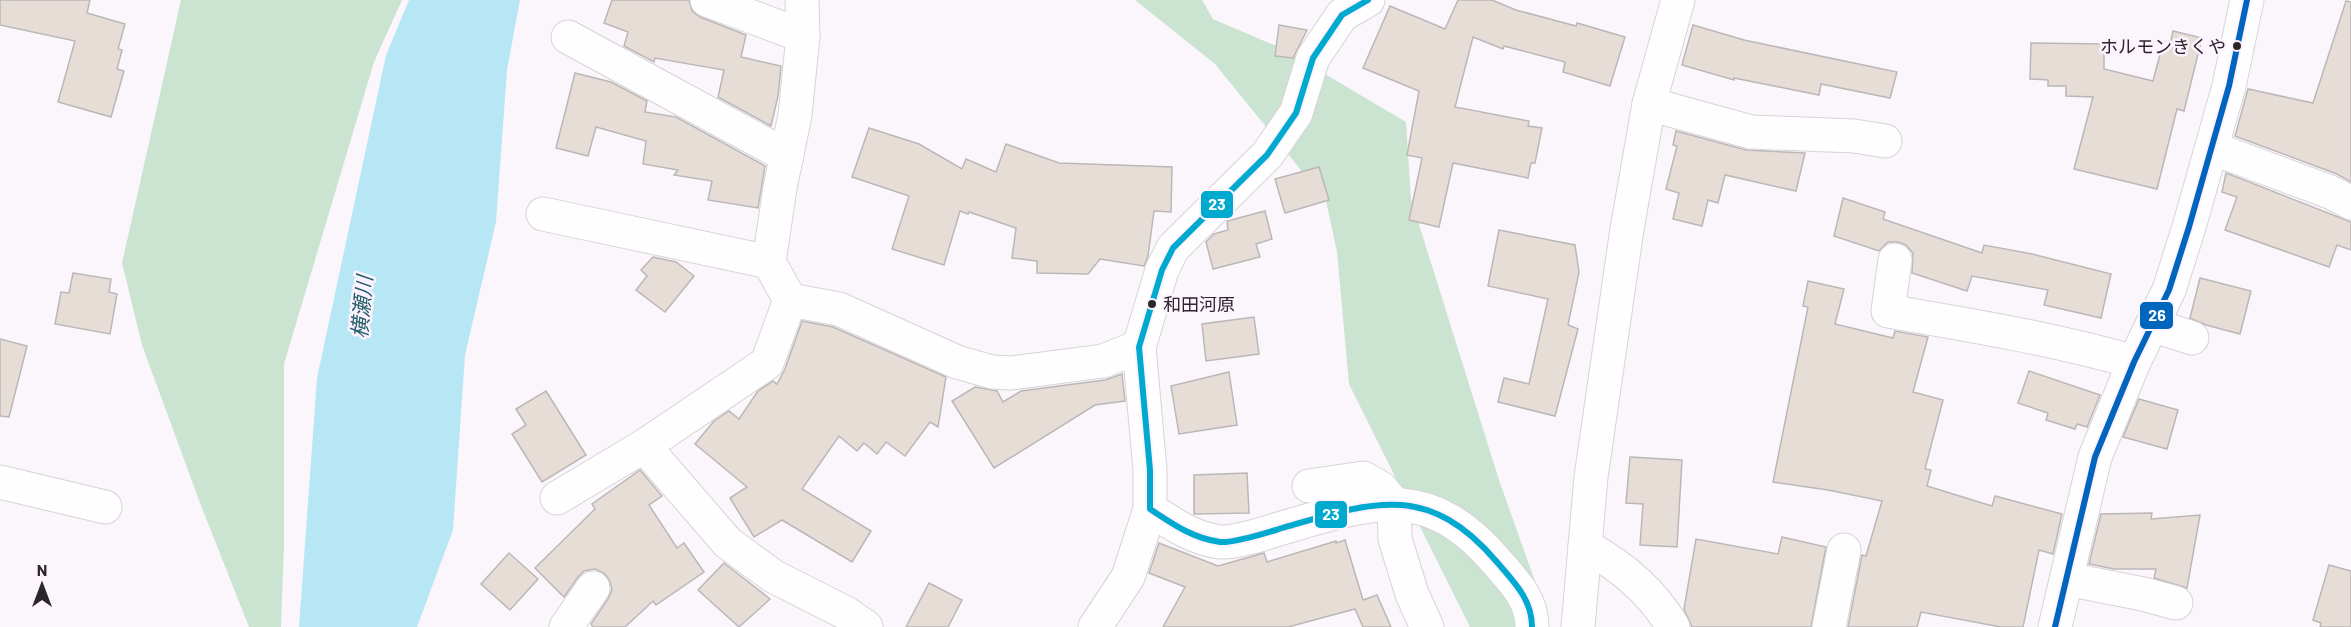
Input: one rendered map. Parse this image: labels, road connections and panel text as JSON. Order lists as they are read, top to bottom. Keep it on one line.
{"water":["横瀬川"],"places":["ホルモンきくや","和田河原"],"lines":["transit line 23","transit line 26"],"north":"top"}
